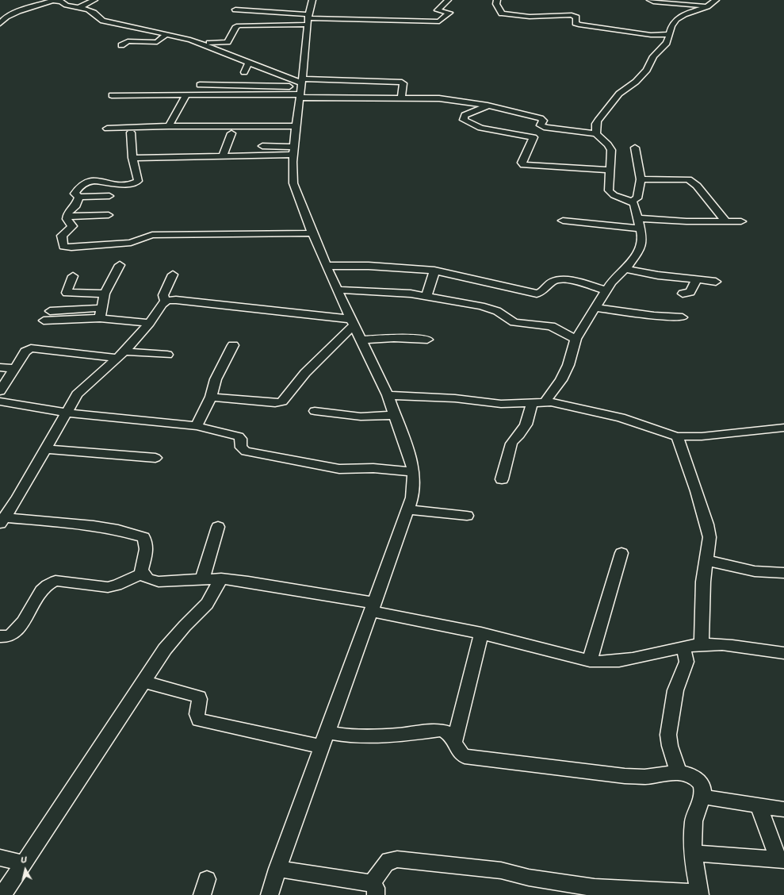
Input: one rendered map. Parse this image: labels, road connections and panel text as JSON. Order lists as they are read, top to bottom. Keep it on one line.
{"north":"top"}
